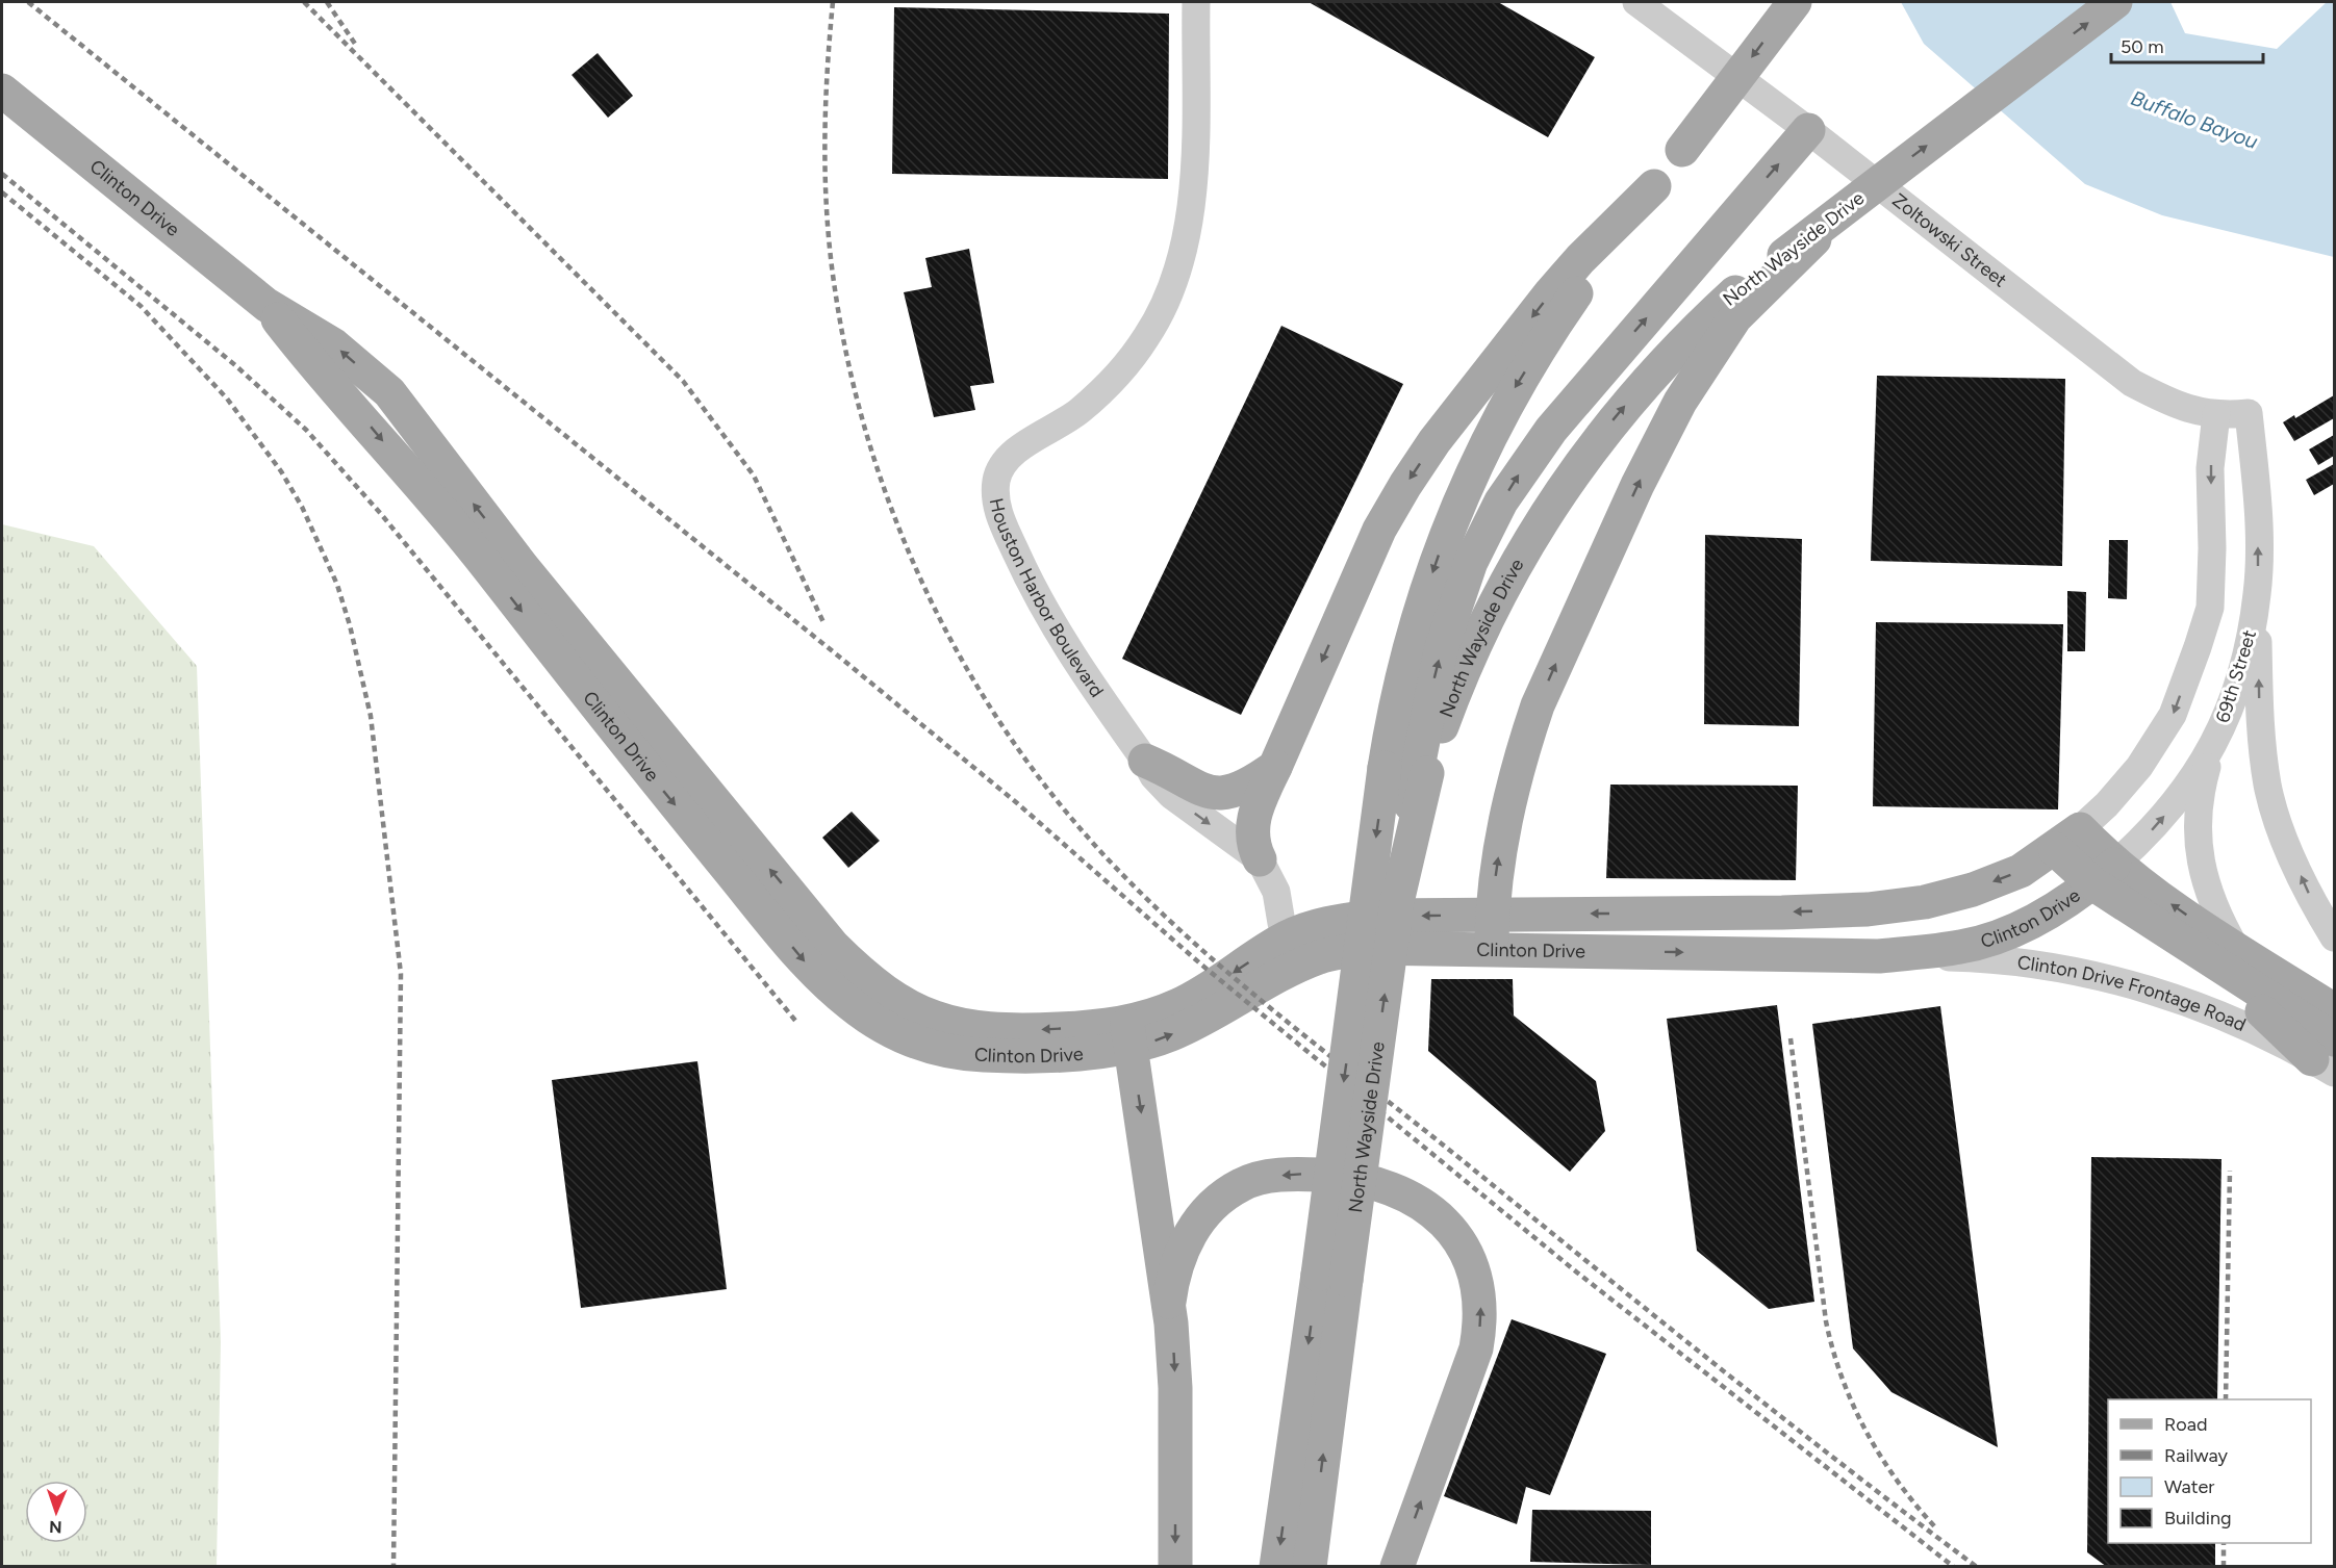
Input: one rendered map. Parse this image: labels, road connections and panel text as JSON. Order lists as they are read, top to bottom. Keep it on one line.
{"streets":{"main road":["Clinton Drive","North Wayside Drive"],"street":["Zoltowski Street","Houston Harbor Boulevard","69th Street","Clinton Drive Frontage Road"]},"crossings":[["Clinton Drive","Houston Harbor Boulevard"],["Clinton Drive","69th Street"],["Clinton Drive","Clinton Drive Frontage Road"],["Zoltowski Street","69th Street"]],"water":["Buffalo Bayou"],"legend":["Road","Railway","Water","Building"],"scale_bar":"50 m","north":"bottom"}
